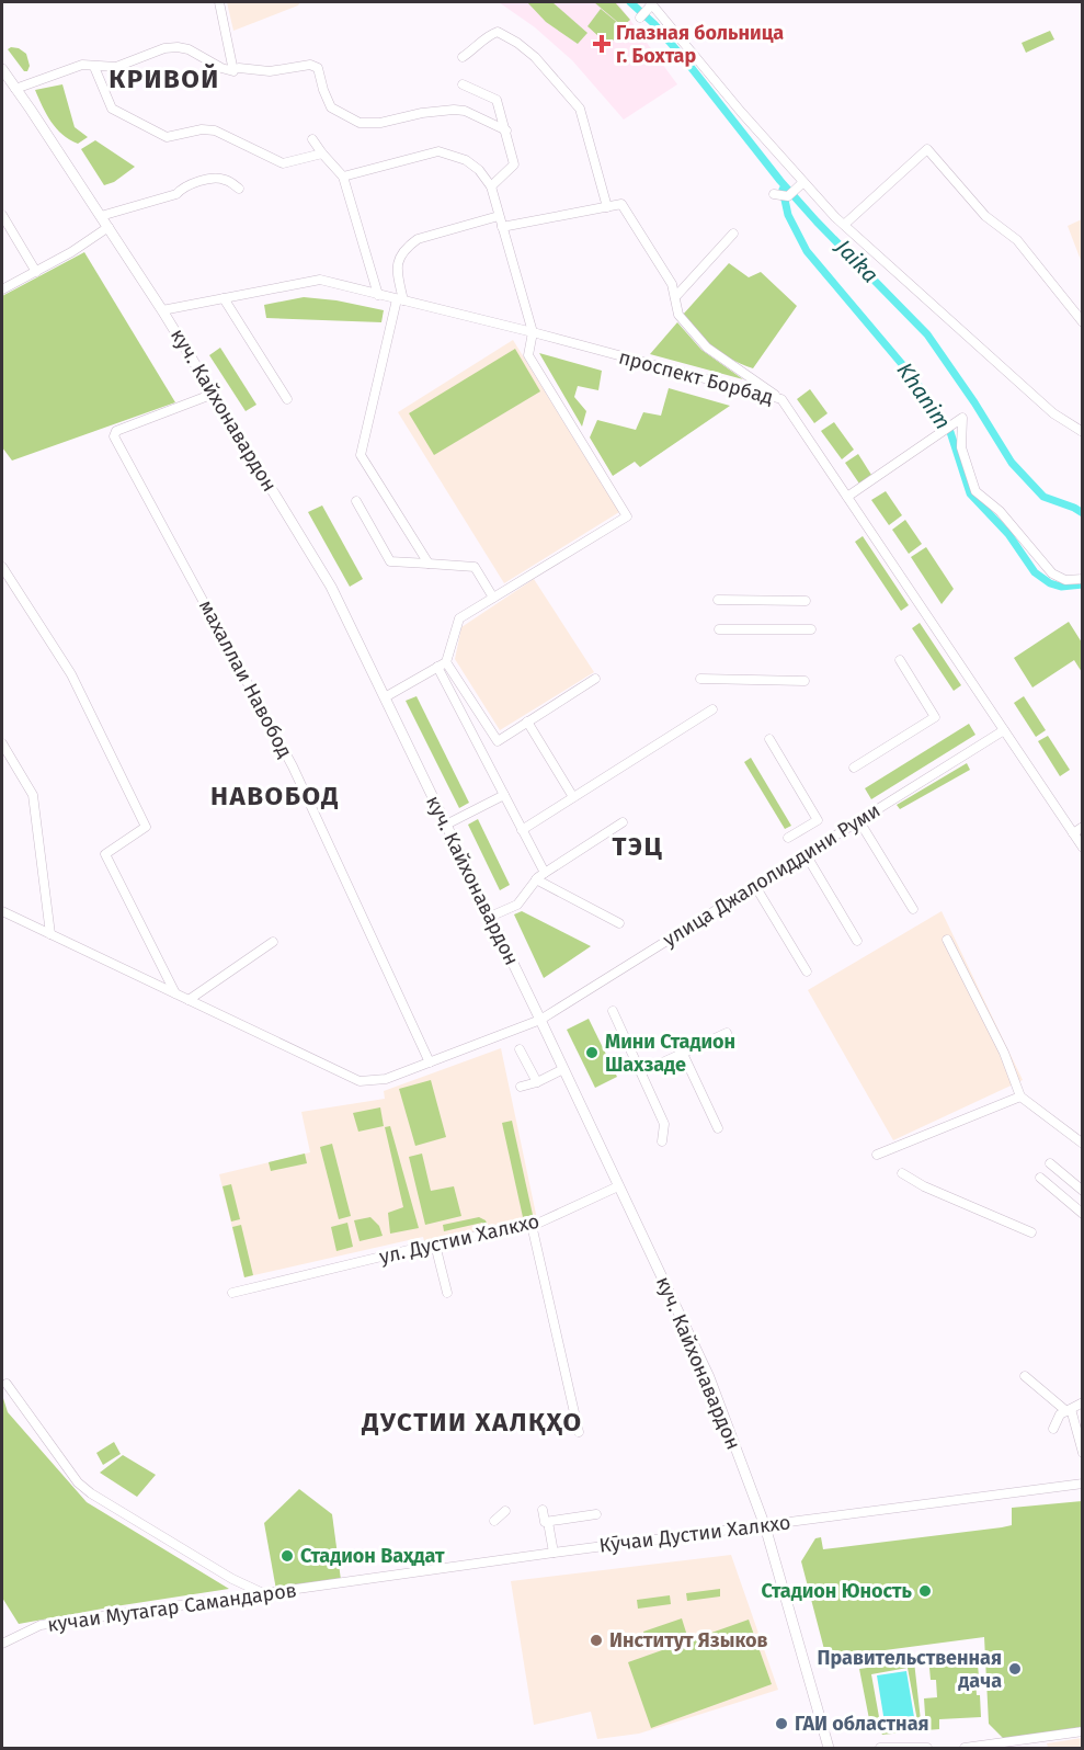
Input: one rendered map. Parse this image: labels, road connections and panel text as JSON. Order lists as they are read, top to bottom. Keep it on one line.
{"streets":{"main road":["куч. Кайхонавардон"],"street":["проспект Борбад","махаллаи Навобод","улица Джалолиддини Руми","ул. Дустии Халкхо","Кӯчаи Дустии Халкхо","кучаи Мутагар Самандаров"]},"crossings":[["проспект Борбад","куч. Кайхонавардон"],["проспект Борбад","улица Джалолиддини Руми"],["куч. Кайхонавардон","махаллаи Навобод"],["куч. Кайхонавардон","улица Джалолиддини Руми"],["куч. Кайхонавардон","ул. Дустии Халкхо"],["куч. Кайхонавардон","Кӯчаи Дустии Халкхо"],["махаллаи Навобод","улица Джалолиддини Руми"],["Кӯчаи Дустии Халкхо","кучаи Мутагар Самандаров"]],"districts":["КРИВОЙ","НАВОБОД","ТЭЦ","ДУСТИИ ХАЛҚҲО"],"water":["Jaika","Khanim"],"places":{"health":["Глазная больница г. Бохтар"],"other":["Мини Стадион Шахзаде","Стадион Ваҳдат","Стадион Юность","Институт Языков","Правительственная дача","ГАИ областная"]}}
